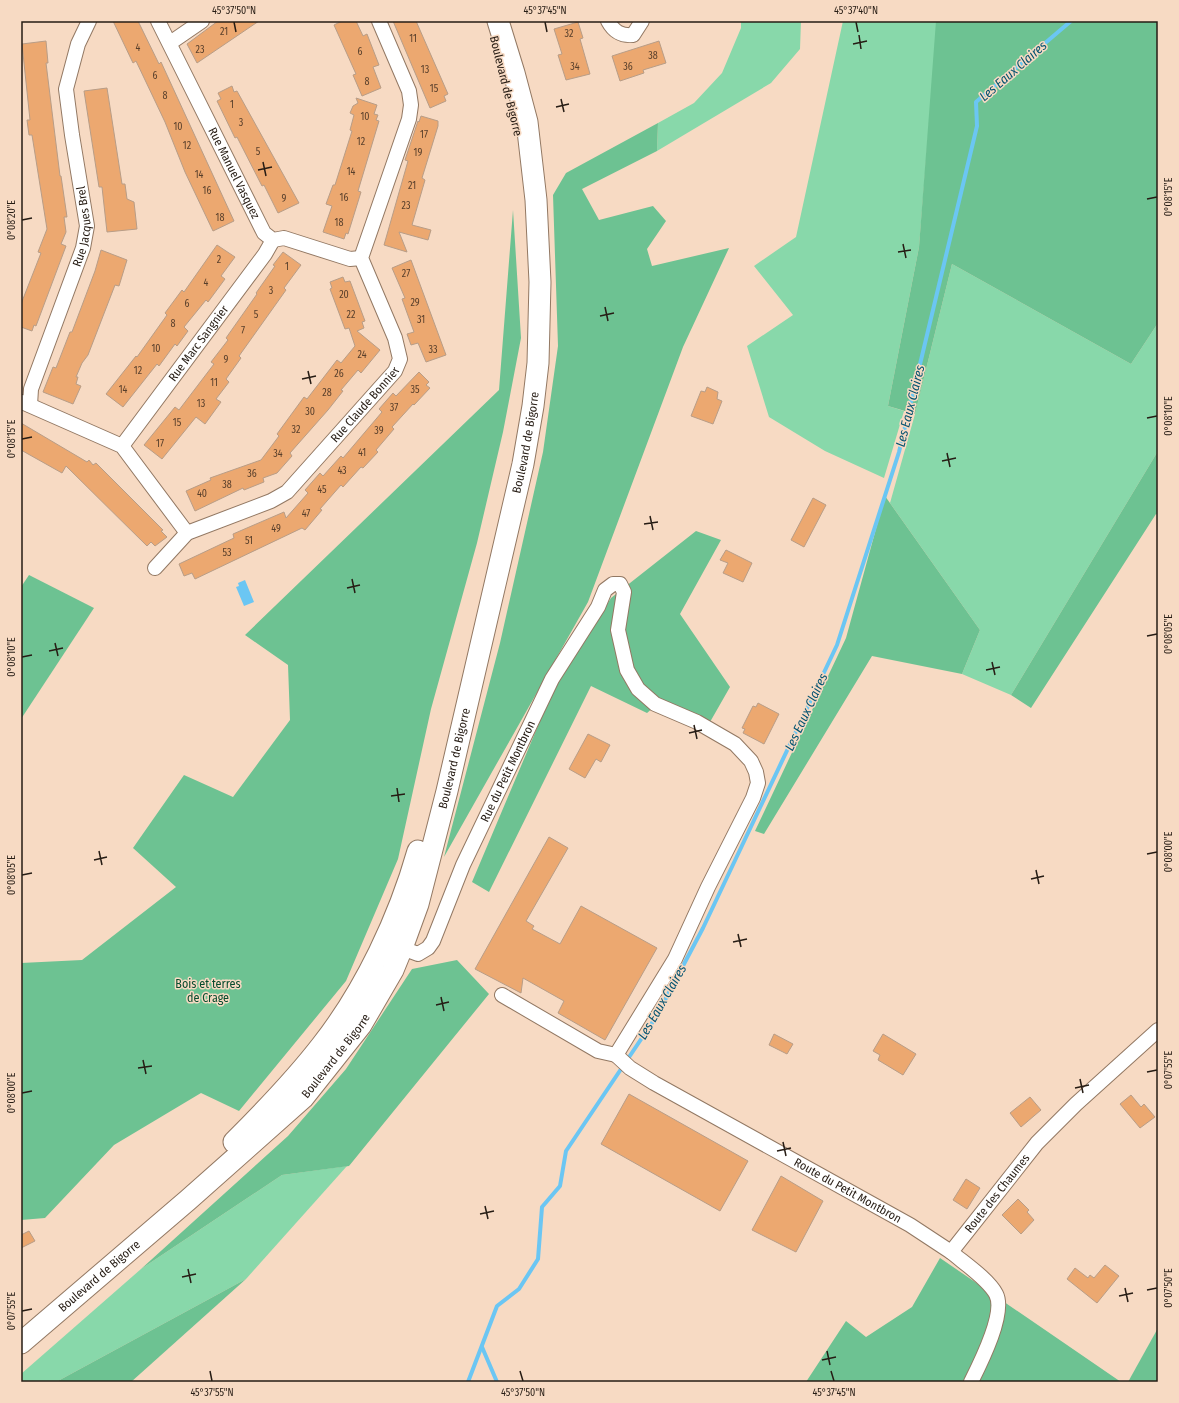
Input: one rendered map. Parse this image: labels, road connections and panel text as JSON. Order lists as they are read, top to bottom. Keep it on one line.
{"streets":{"main road":["Boulevard de Bigorre"],"street":["Rue Manuel Vasquez","Rue Jacques Brel","Rue Marc Sangnier","Rue Claude Bonnier","Rue du Petit Montbron","Route du Petit Montbron","Route des Chaumes"]},"crossings":[["Boulevard de Bigorre","Rue du Petit Montbron"],["Rue Manuel Vasquez","Rue Marc Sangnier"],["Rue du Petit Montbron","Route du Petit Montbron"],["Route du Petit Montbron","Route des Chaumes"]],"water":["Les Eaux Claires"],"parks":["Bois et terres de Crage"],"house_numbers":["21","32","11","4","23","6","38","34","36","13","6","8","15","8","1","10","3","10","17","12","12","5","19","14","14","21","16","16","9","23","18","18","2","1","27","4","3","20","29","6","5","22","31","8","7","10","33","24","9","12","26","11","14","35","28","13","37","30","15","32","39","17","41","34","43","36","38","45","40","47","49","51","53"],"coordinates":["45°37'50\"N","45°37'45\"N","45°37'40\"N","0°08'15\"E","0°08'20\"E","0°08'10\"E","0°08'05\"E","0°08'00\"E","0°07'55\"E","0°07'50\"E","45°37'55\"N"]}
